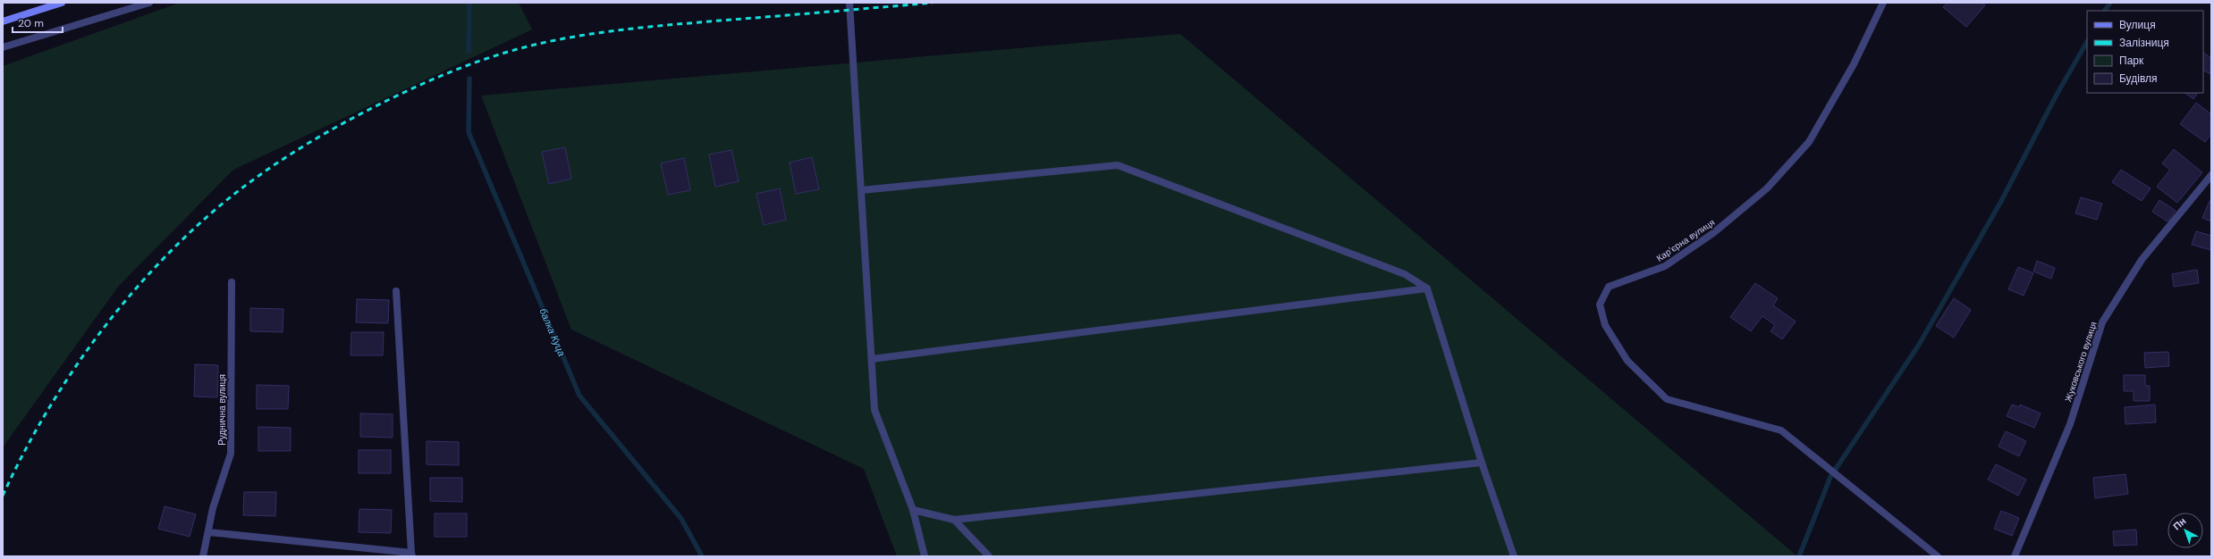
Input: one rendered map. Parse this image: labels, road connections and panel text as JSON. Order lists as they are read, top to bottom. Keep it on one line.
{"streets":{"street":["Карʼєрна вулиця","Жуковського вулиця","Руднична вулиця"]},"water":["балка Куца"],"legend":["Вулиця","Залізниця","Парк","Будівля"],"scale_bar":"20 m","north":"top left"}
